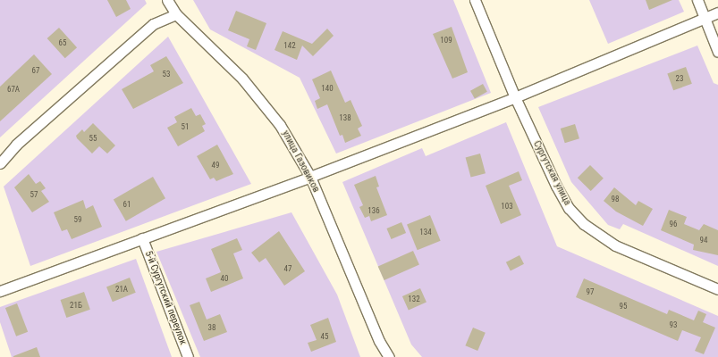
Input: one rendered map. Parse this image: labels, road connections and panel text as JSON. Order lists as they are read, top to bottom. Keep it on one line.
{"streets":{"street":["улица Газовиков","Сургутская улица","5-й Сургутский переулок"]},"house_numbers":["109","65","142","67","53","23","140","67А","138","51","55","49","57","98","61","103","136","59","96","134","94","47","40","21А","97","132","21Б","95","93","38","45"]}
